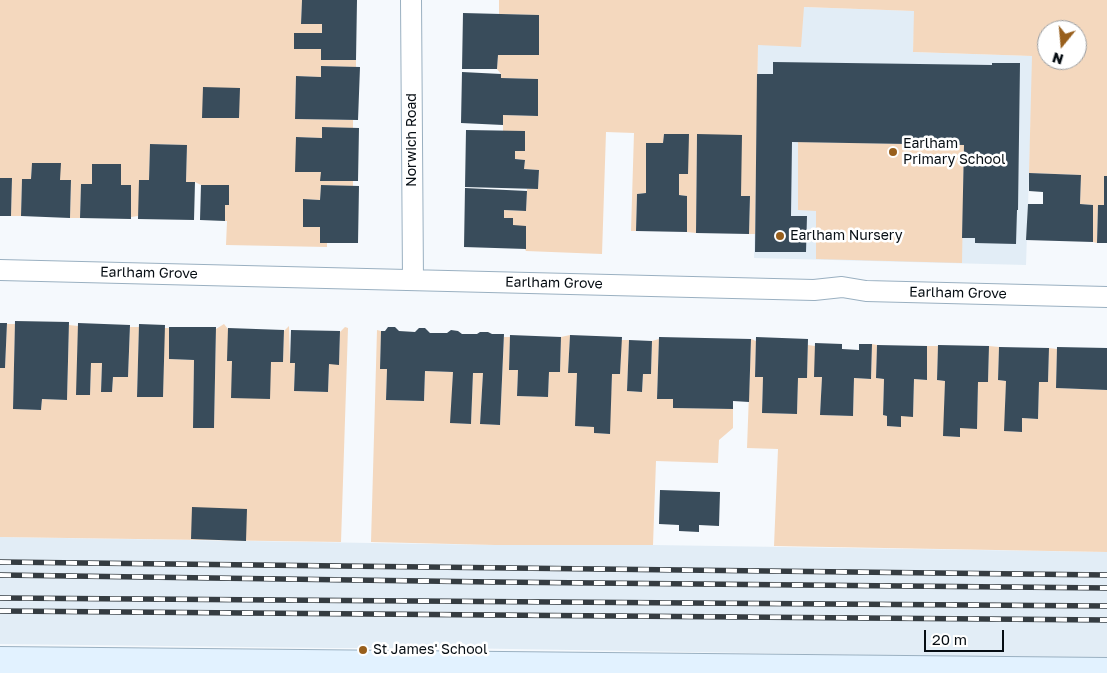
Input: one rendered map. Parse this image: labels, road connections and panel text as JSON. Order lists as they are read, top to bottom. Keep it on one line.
{"streets":{"street":["Norwich Road","Earlham Grove"]},"crossings":[["Norwich Road","Earlham Grove"]],"places":["Earlham Primary School","Earlham Nursery","St James' School"],"scale_bar":"20 m","north":"bottom"}
